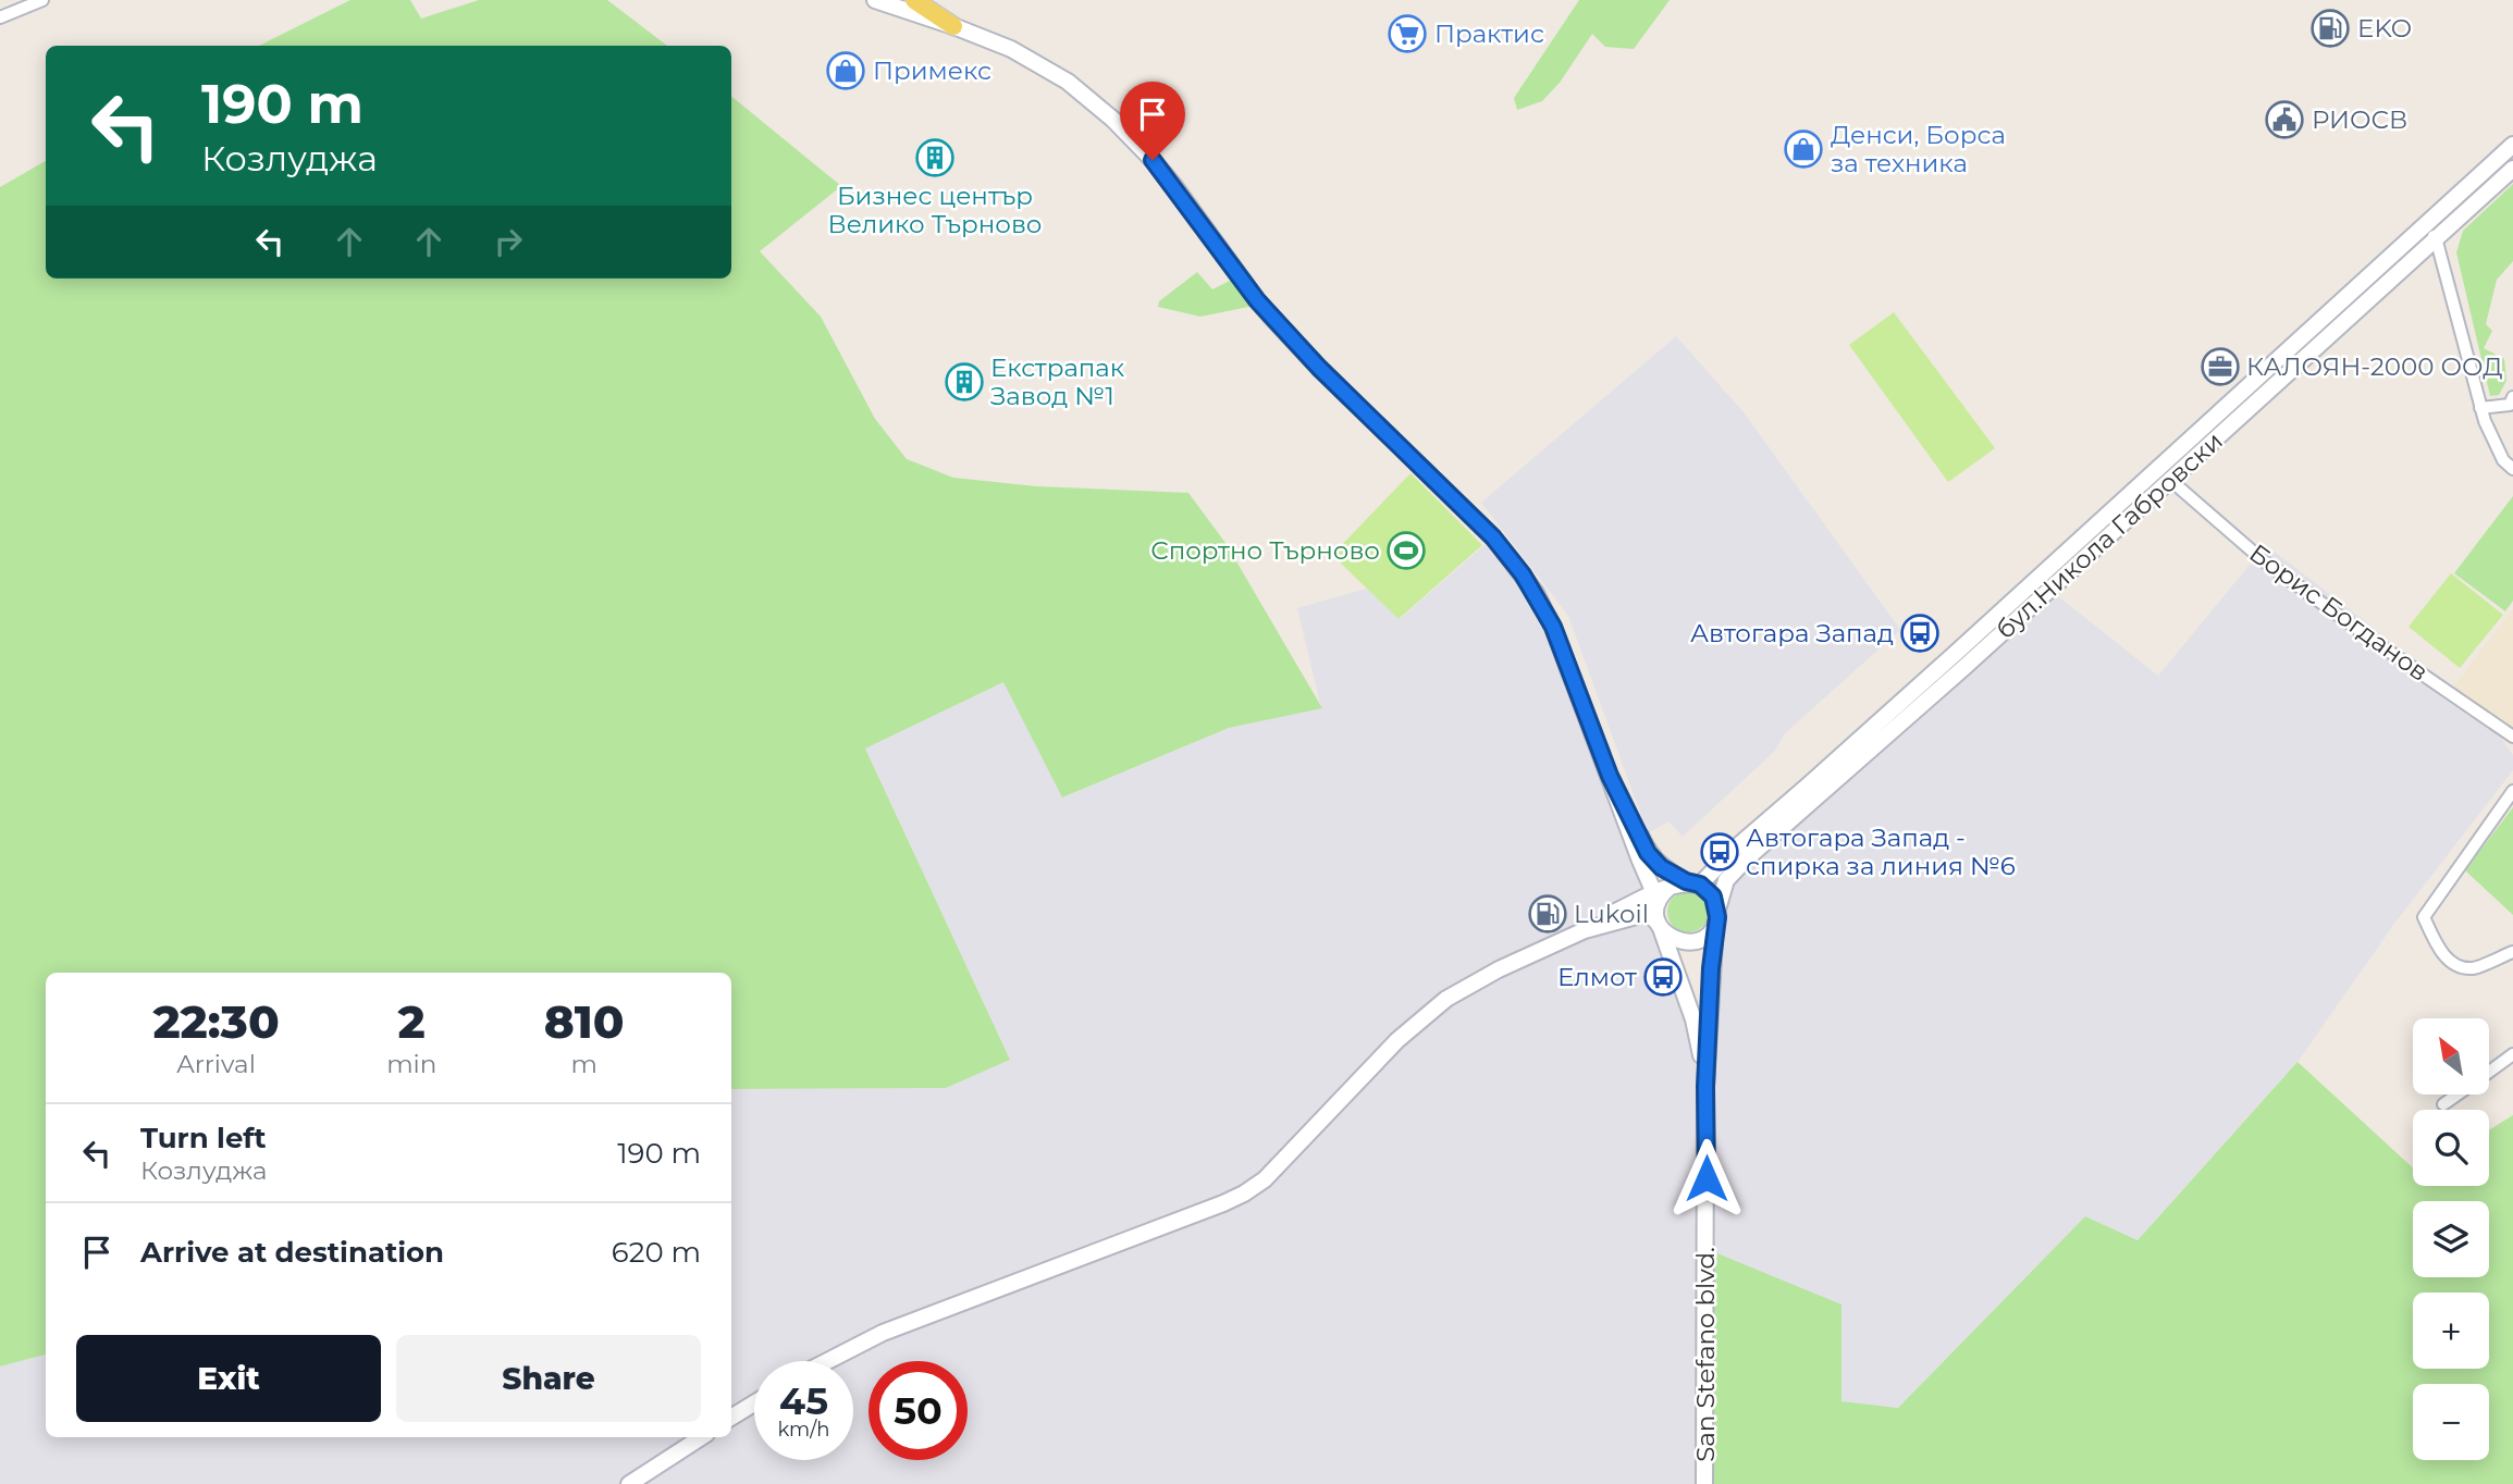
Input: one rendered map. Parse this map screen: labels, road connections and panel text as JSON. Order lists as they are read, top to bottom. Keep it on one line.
{"streets":{"street":["бул.Никола Габровски","Борис Богданов","San Stefano blvd."]},"crossings":[["бул.Никола Габровски","Борис Богданов"],["бул.Никола Габровски","San Stefano blvd."]],"places":{"fuel station":["EKO","Lukoil"],"supermarket":["Практис"],"shop":["Примекс","Денси, Борса за техника"],"public building":["РИОСВ"],"building":["Бизнес център Велико Търново","Екстрапак Завод №1"],"office":["КАЛОЯН-2000 ООД"],"sports":["Спортно Търново"],"bus stop":["Автогара Запад","Автогара Запад - спирка за линия №6","Елмот"]},"north":"top left","page":{"turn":["190 m","Козлуджа"],"eta":["22:30","Arrival","2","min","810","m"],"map_buttons":["+","−"],"list":[{"name":"Turn left","note":"Козлуджа","value":"190 m"},{"name":"Arrive at destination","value":"620 m"}],"buttons":["Exit","Share"],"speed":"45 km/h","limit":"50"}}
